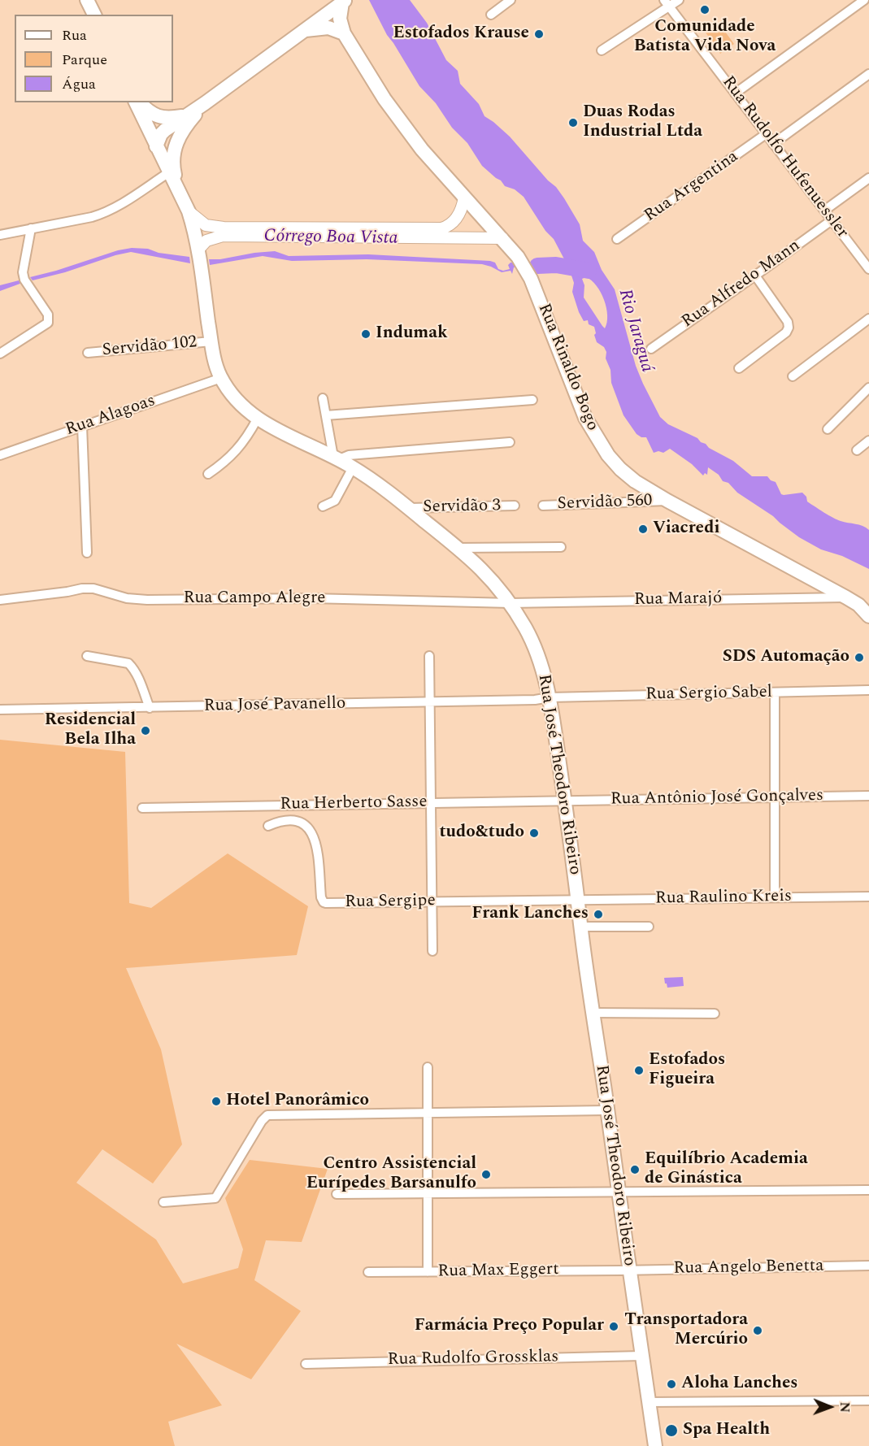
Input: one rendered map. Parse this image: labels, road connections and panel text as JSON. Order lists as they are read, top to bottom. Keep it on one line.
{"streets":{"main road":["Rua Rinaldo Bogo","Rua José Theodoro Ribeiro"],"street":["Rua Rudolfo Hufenuessler","Rua Argentina","Rua Alfredo Mann","Servidão 102","Rua Alagoas","Servidão 560","Servidão 3","Rua Campo Alegre","Rua Marajó","Rua Sergio Sabel","Rua José Pavanello","Rua Antônio José Gonçalves","Rua Herberto Sasse","Rua Raulino Kreis","Rua Sergipe","Rua Angelo Benetta","Rua Max Eggert","Rua Rudolfo Grossklas"]},"crossings":[["Rua Rudolfo Hufenuessler","Rua Argentina"],["Rua Rudolfo Hufenuessler","Rua Alfredo Mann"],["Servidão 102","Rua José Theodoro Ribeiro"],["Rua Rinaldo Bogo","Servidão 560"],["Rua Rinaldo Bogo","Rua Marajó"],["Rua Alagoas","Rua José Theodoro Ribeiro"],["Servidão 3","Rua José Theodoro Ribeiro"],["Rua Campo Alegre","Rua Marajó"],["Rua Campo Alegre","Rua José Theodoro Ribeiro"],["Rua Marajó","Rua José Theodoro Ribeiro"],["Rua Sergio Sabel","Rua José Pavanello"],["Rua Sergio Sabel","Rua José Theodoro Ribeiro"],["Rua José Pavanello","Rua José Theodoro Ribeiro"],["Rua José Theodoro Ribeiro","Rua Antônio José Gonçalves"],["Rua José Theodoro Ribeiro","Rua Herberto Sasse"],["Rua José Theodoro Ribeiro","Rua Raulino Kreis"],["Rua José Theodoro Ribeiro","Rua Sergipe"],["Rua José Theodoro Ribeiro","Rua Angelo Benetta"],["Rua José Theodoro Ribeiro","Rua Max Eggert"],["Rua José Theodoro Ribeiro","Rua Rudolfo Grossklas"],["Rua Antônio José Gonçalves","Rua Herberto Sasse"],["Rua Raulino Kreis","Rua Sergipe"],["Rua Angelo Benetta","Rua Max Eggert"]],"water":["Córrego Boa Vista","Rio Jaraguá"],"places":["Comunidade Batista Vida Nova","Estofados Krause","Duas Rodas Industrial Ltda","Indumak","Viacredi","SDS Automação","Residencial Bela Ilha","tudo&tudo","Frank Lanches","Estofados Figueira","Hotel Panorâmico","Equilíbrio Academia de Ginástica","Centro Assistencial Eurípedes Barsanulfo","Farmácia Preço Popular","Transportadora Mercúrio","Aloha Lanches","Spa Health"],"legend":["Rua","Parque","Água"],"north":"right"}
